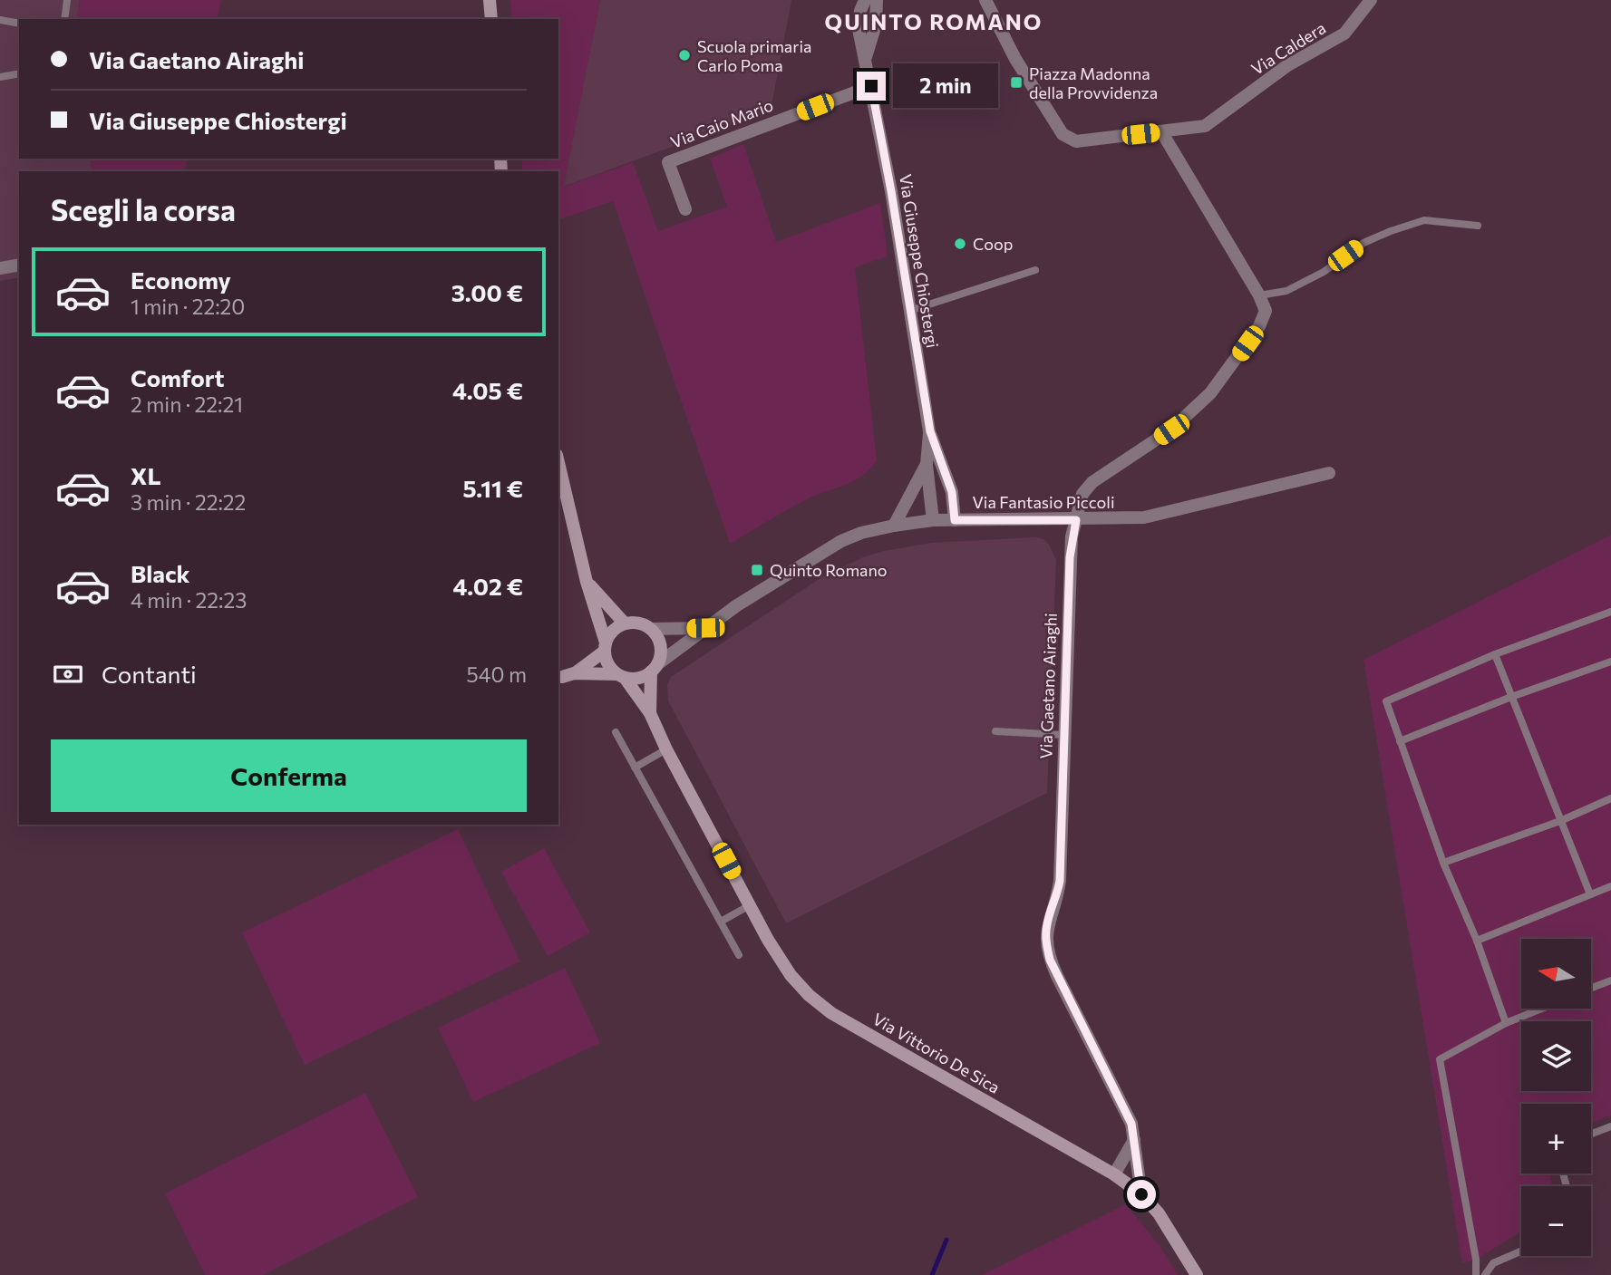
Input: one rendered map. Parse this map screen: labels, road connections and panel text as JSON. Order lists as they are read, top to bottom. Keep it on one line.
{"streets":{"street":["Via Caldera","Via Caio Mario","Via Giuseppe Chiostergi","Via Fantasio Piccoli","Via Gaetano Airaghi","Via Vittorio De Sica"]},"crossings":[["Via Caldera","Via Gaetano Airaghi"],["Via Caio Mario","Via Giuseppe Chiostergi"],["Via Giuseppe Chiostergi","Via Fantasio Piccoli"],["Via Fantasio Piccoli","Via Gaetano Airaghi"],["Via Fantasio Piccoli","Via Vittorio De Sica"],["Via Gaetano Airaghi","Via Vittorio De Sica"]],"districts":["QUINTO ROMANO"],"places":{"other":["Scuola primaria Carlo Poma","Coop"],"transit":["Piazza Madonna della Provvidenza","Quinto Romano"]},"north":"left","page":{"banner":["Via Gaetano Airaghi","Via Giuseppe Chiostergi"],"bubble":"2 min","heading":"Scegli la corsa","list":[{"name":"Economy","note":"1 min · 22:20","value":"3.00 €"},{"name":"Comfort","note":"2 min · 22:21","value":"4.05 €"},{"name":"XL","note":"3 min · 22:22","value":"5.11 €"},{"name":"Black","note":"4 min · 22:23","value":"4.02 €"}],"pay":["Contanti","540 m"],"buttons":"Conferma","map_buttons":["+","−"]}}
